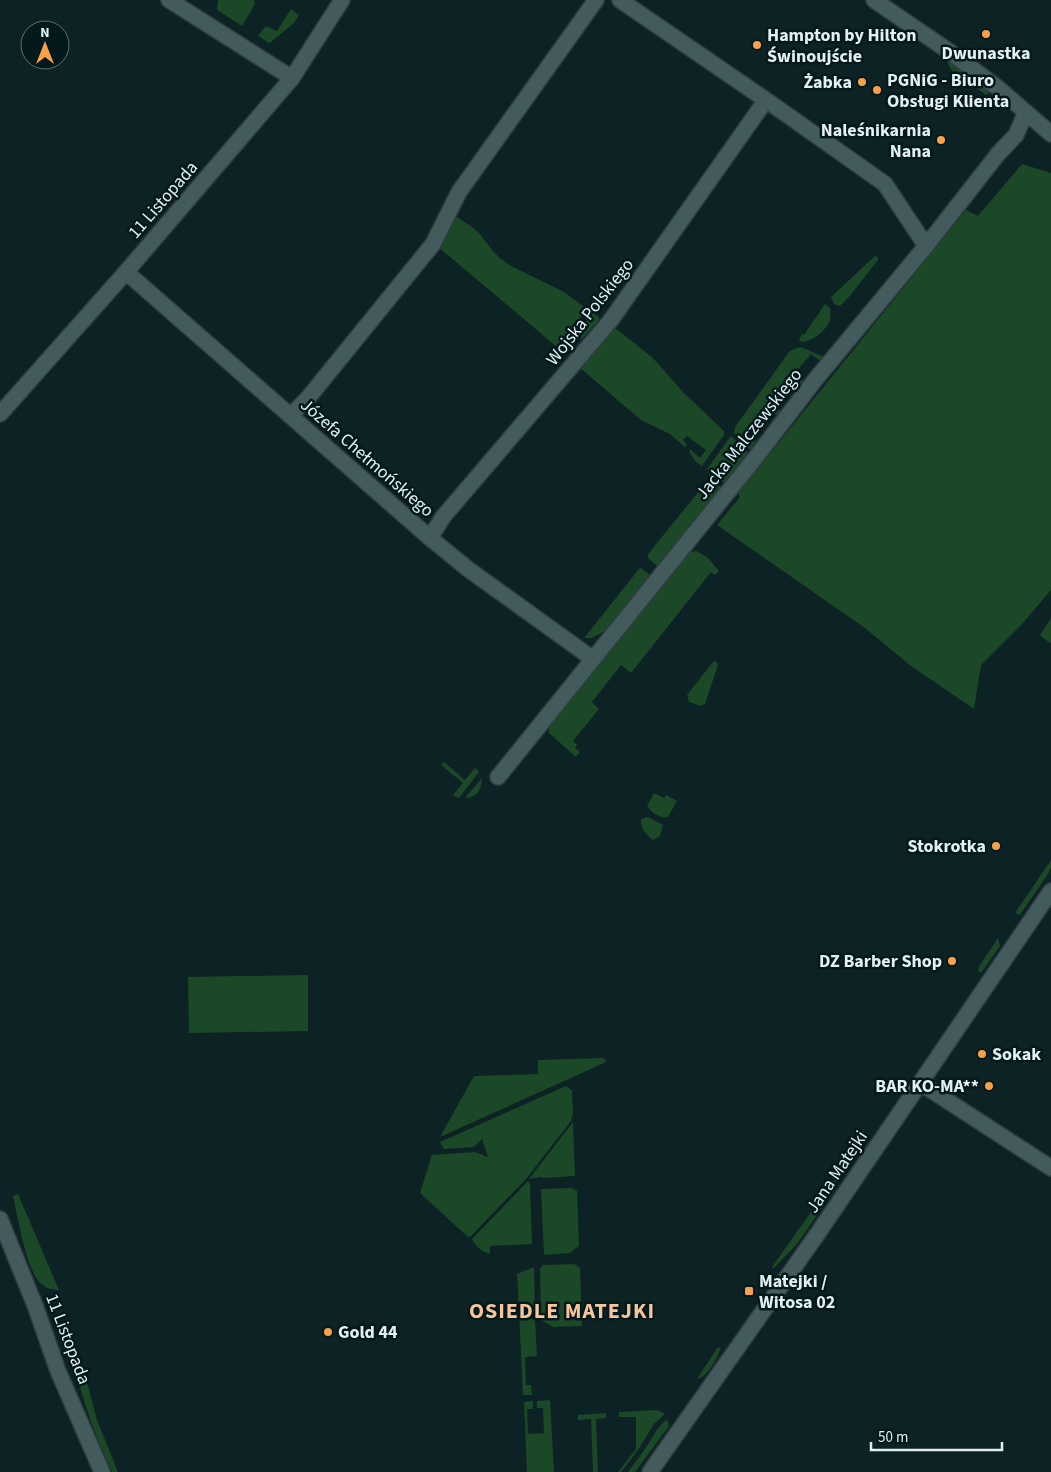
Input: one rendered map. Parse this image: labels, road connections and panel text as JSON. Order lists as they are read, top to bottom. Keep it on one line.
{"streets":{"street":["11 Listopada","Wojska Polskiego","Jacka Malczewskiego","Józefa Chełmońskiego","Jana Matejki"]},"crossings":[["11 Listopada","Józefa Chełmońskiego"],["Wojska Polskiego","Józefa Chełmońskiego"],["Jacka Malczewskiego","Józefa Chełmońskiego"]],"districts":["OSIEDLE MATEJKI"],"places":{"other":["Dwunastka","Hampton by Hilton Świnoujście","Żabka","PGNiG - Biuro Obsługi Klienta","Naleśnikarnia Nana","Stokrotka","DZ Barber Shop","Sokak","BAR KO-MA**","Gold 44"],"transit":["Matejki / Witosa 02"]},"scale_bar":"50 m","north":"top"}
